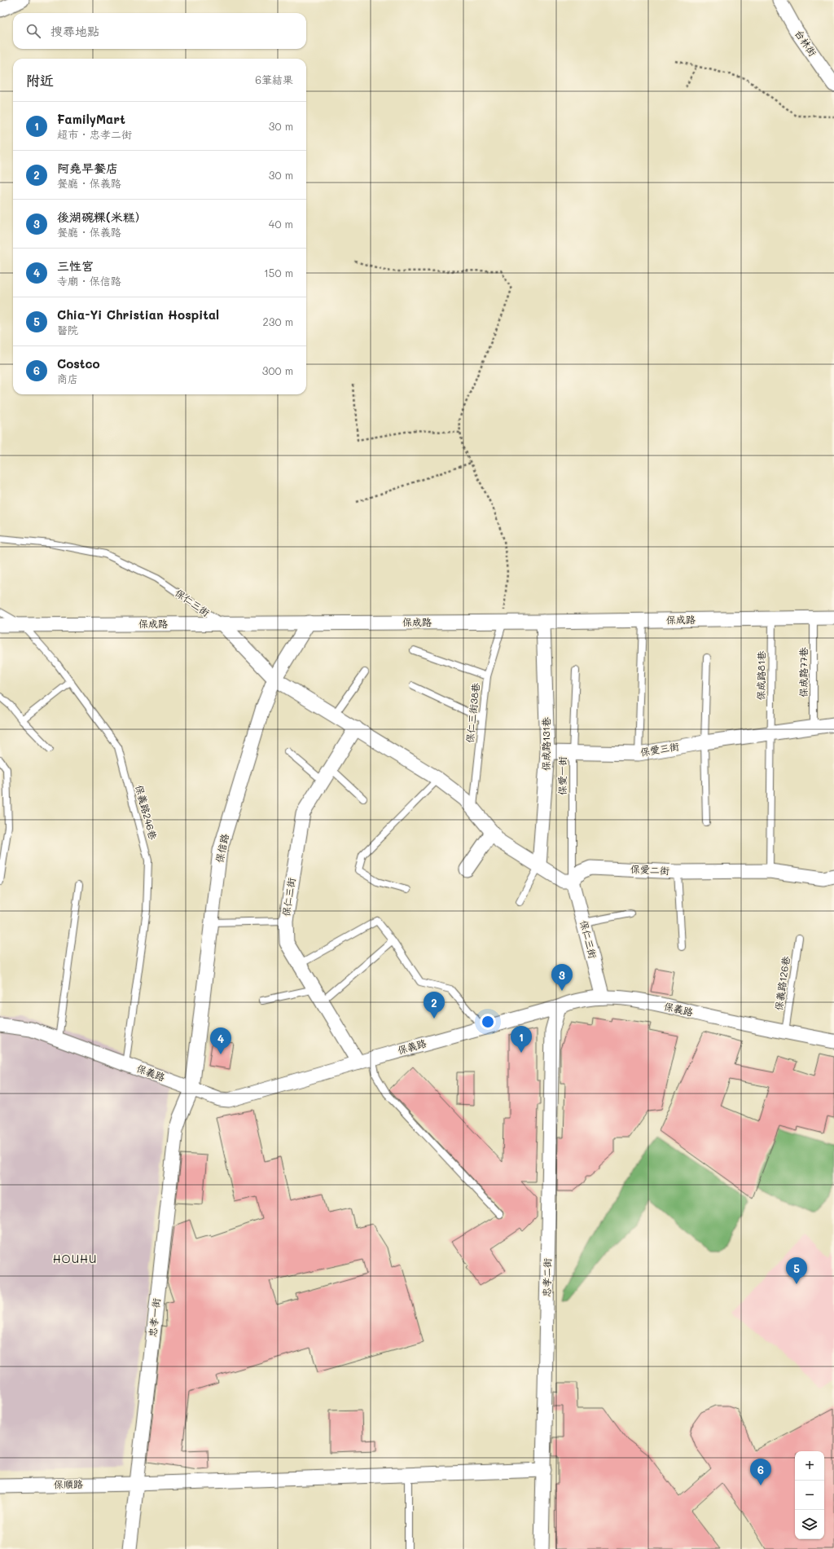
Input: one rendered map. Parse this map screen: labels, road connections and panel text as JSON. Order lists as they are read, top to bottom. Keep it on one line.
{"streets":{"street":["台林街","保仁三街","保成路","保成路131巷","保愛三街","保信路","保愛二街","保義路","忠孝二街","忠孝一街","保順路"],"lane":["保成路77巷","保成路81巷","保仁三街38巷","保愛一街","保義路246巷","保義路126巷"]},"crossings":[["保仁三街","保成路"],["保仁三街","保仁三街38巷"],["保仁三街","保成路131巷"],["保仁三街","保愛一街"],["保仁三街","保信路"],["保仁三街","保愛二街"],["保仁三街","保義路"],["保成路","保成路77巷"],["保成路","保成路81巷"],["保成路","保仁三街38巷"],["保成路","保成路131巷"],["保成路","保義路246巷"],["保成路","保信路"],["保成路77巷","保愛三街"],["保成路81巷","保愛三街"],["保成路131巷","保愛三街"],["保愛三街","保愛一街"],["保愛一街","保愛二街"],["保義路246巷","保義路"],["保信路","保義路"],["保信路","忠孝一街"],["保義路126巷","保義路"],["保義路","忠孝二街"],["保義路","忠孝一街"],["忠孝二街","保順路"],["忠孝一街","保順路"]],"districts":["HOUHU"],"page":{"search":"搜尋地點","heading":["附近","6筆結果"],"list":[{"mark":"1","name":"FamilyMart","note":"超市 · 忠孝二街","value":"30 m"},{"mark":"2","name":"阿堯早餐店","note":"餐廳 · 保義路","value":"30 m"},{"mark":"3","name":"後湖碗粿(米糕）","note":"餐廳 · 保義路","value":"40 m"},{"mark":"4","name":"三性宮","note":"寺廟 · 保信路","value":"150 m"},{"mark":"5","name":"Chia-Yi Christian Hospital","note":"醫院","value":"230 m"},{"mark":"6","name":"Costco","note":"商店","value":"300 m"}],"pins":["3","2","1","4","5","6"],"map_buttons":["+","−"]}}
